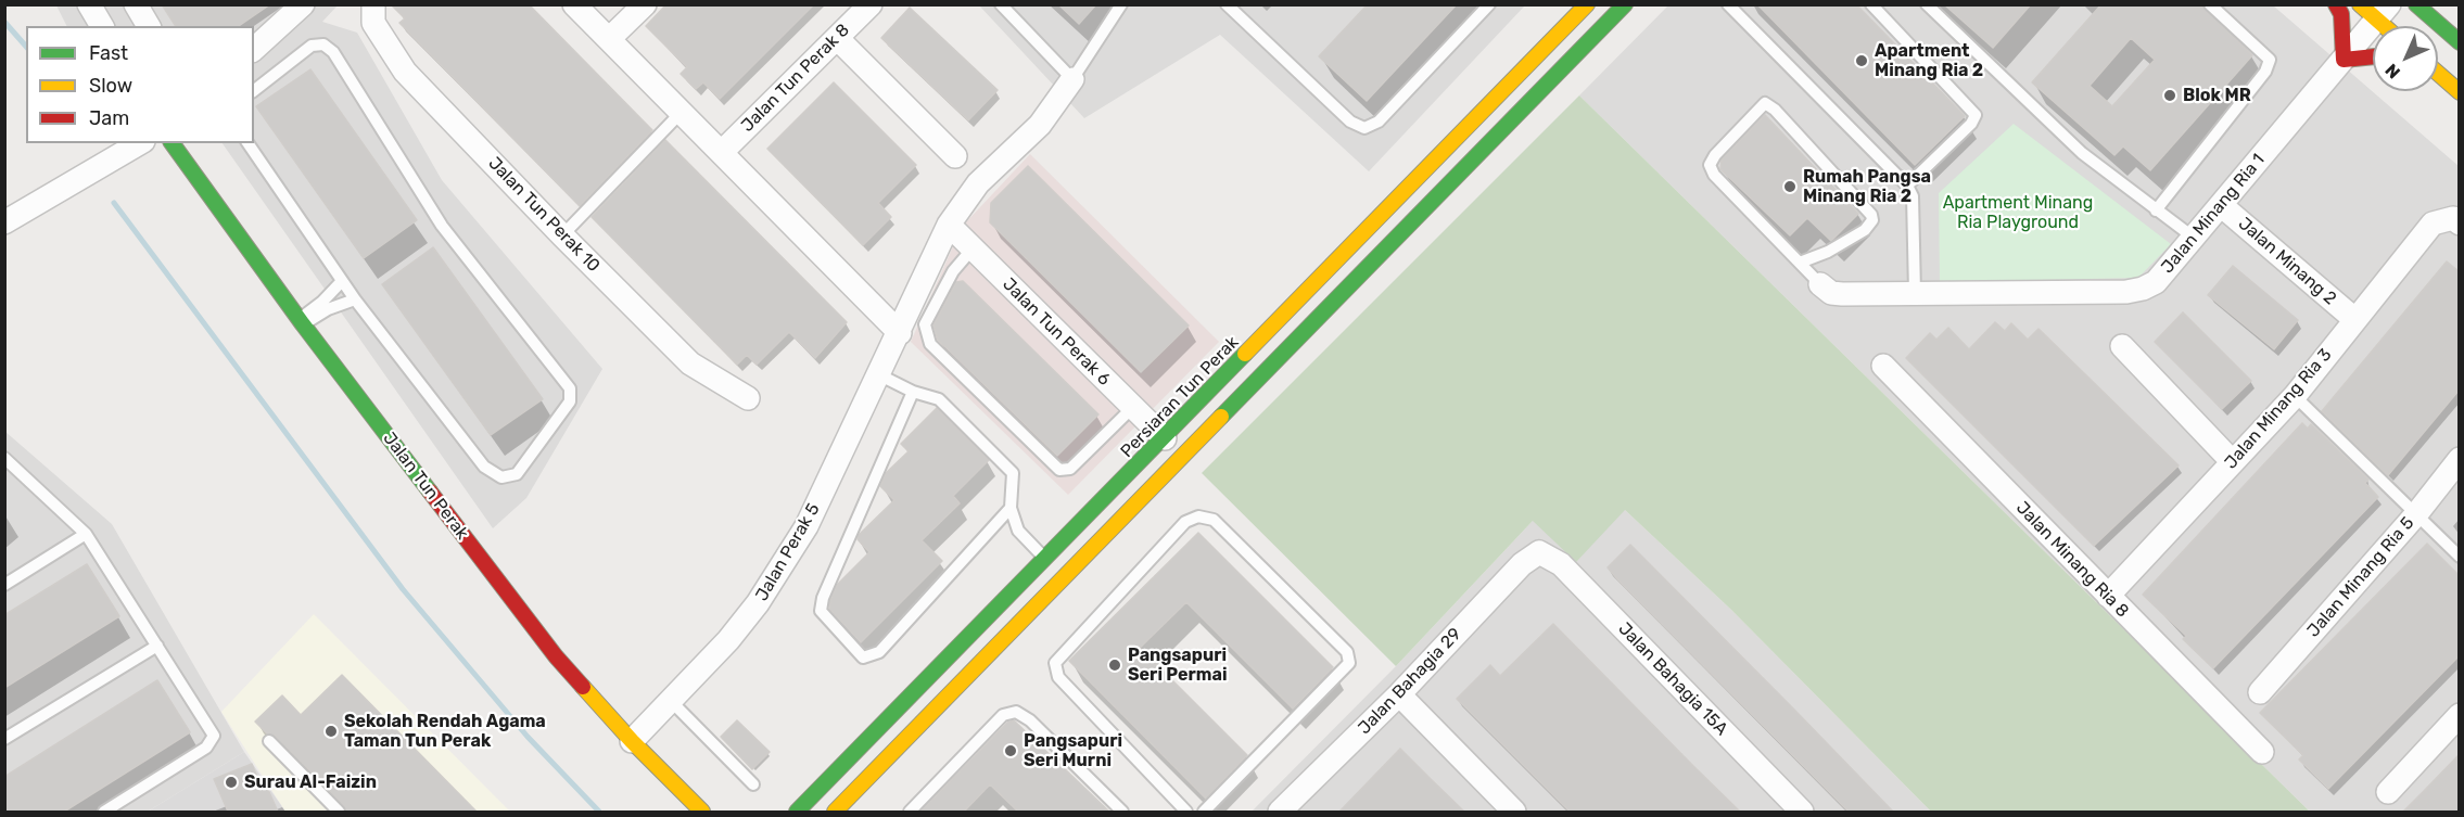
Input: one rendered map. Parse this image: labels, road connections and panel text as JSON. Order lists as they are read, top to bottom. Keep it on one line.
{"streets":{"street":["Jalan Tun Perak 8","Jalan Minang Ria 1","Jalan Tun Perak 10","Jalan Minang 2","Jalan Tun Perak 6","Persiaran Tun Perak","Jalan Minang Ria 3","Jalan Tun Perak","Jalan Perak 5","Jalan Minang Ria 8","Jalan Minang Ria 5","Jalan Bahagia 15A","Jalan Bahagia 29"]},"crossings":[["Jalan Minang Ria 1","Jalan Minang 2"],["Jalan Minang 2","Jalan Minang Ria 3"],["Jalan Tun Perak 6","Persiaran Tun Perak"],["Jalan Tun Perak 6","Jalan Perak 5"],["Jalan Minang Ria 3","Jalan Minang Ria 8"],["Jalan Tun Perak","Jalan Perak 5"],["Jalan Bahagia 15A","Jalan Bahagia 29"]],"parks":["Apartment Minang Ria Playground"],"places":["Apartment Minang Ria 2","Blok MR","Rumah Pangsa Minang Ria 2","Pangsapuri Seri Permai","Sekolah Rendah Agama Taman Tun Perak","Pangsapuri Seri Murni","Surau Al-Faizin"],"legend":["Fast","Slow","Jam"],"north":"bottom left"}
